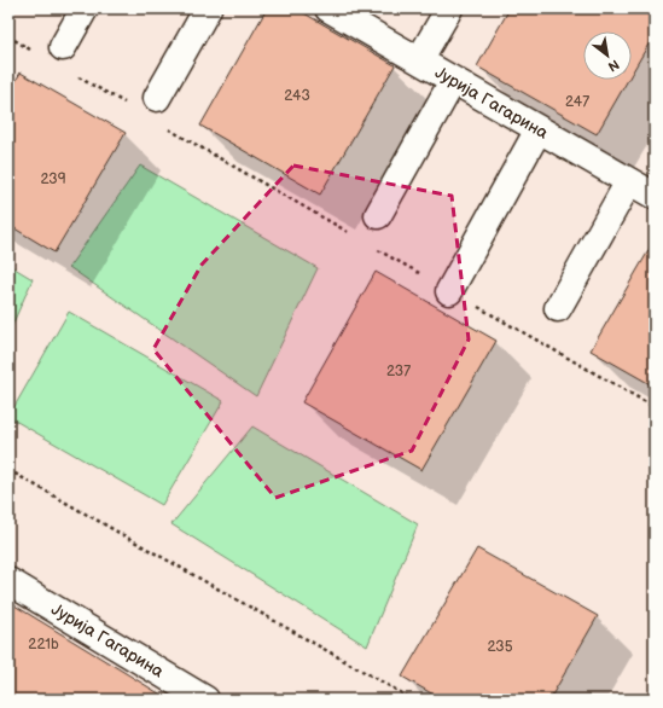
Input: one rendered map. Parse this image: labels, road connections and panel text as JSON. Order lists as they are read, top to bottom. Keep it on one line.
{"streets":{"street":["Јурија Гагарина"]},"house_numbers":["243","247","239","237","221b","235"],"north":"bottom right"}
